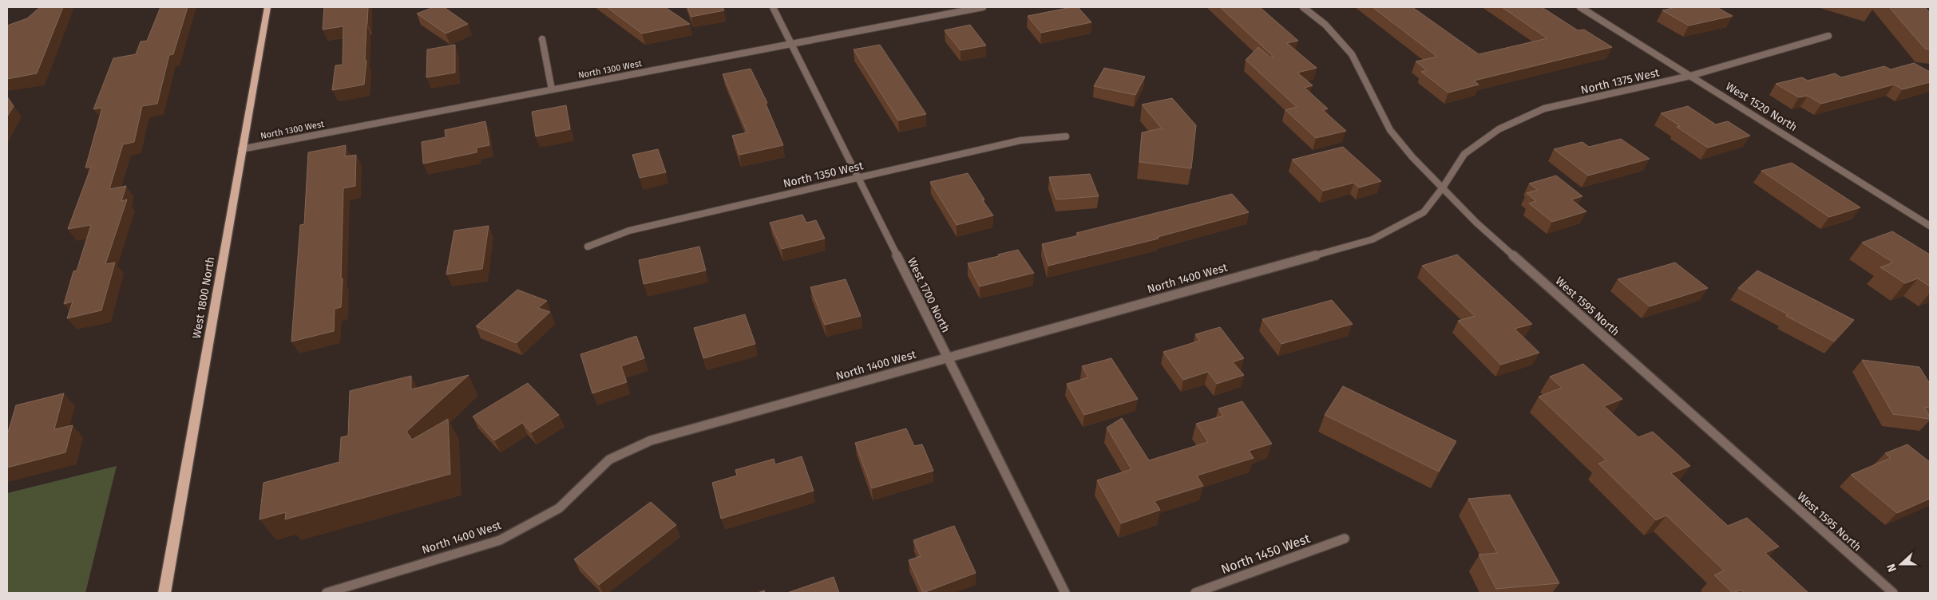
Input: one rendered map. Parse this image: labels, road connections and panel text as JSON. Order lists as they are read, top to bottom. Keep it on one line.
{"streets":{"main road":["West 1800 North"],"street":["North 1300 West","North 1375 West","West 1520 North","North 1350 West","North 1400 West","West 1700 North","West 1595 North","North 1450 West"]},"crossings":[["North 1300 West","West 1700 North"],["North 1300 West","West 1800 North"],["North 1375 West","West 1520 North"],["North 1375 West","North 1400 West"],["North 1375 West","West 1595 North"],["North 1350 West","West 1700 North"],["North 1400 West","West 1700 North"],["North 1400 West","West 1595 North"]],"north":"left"}
